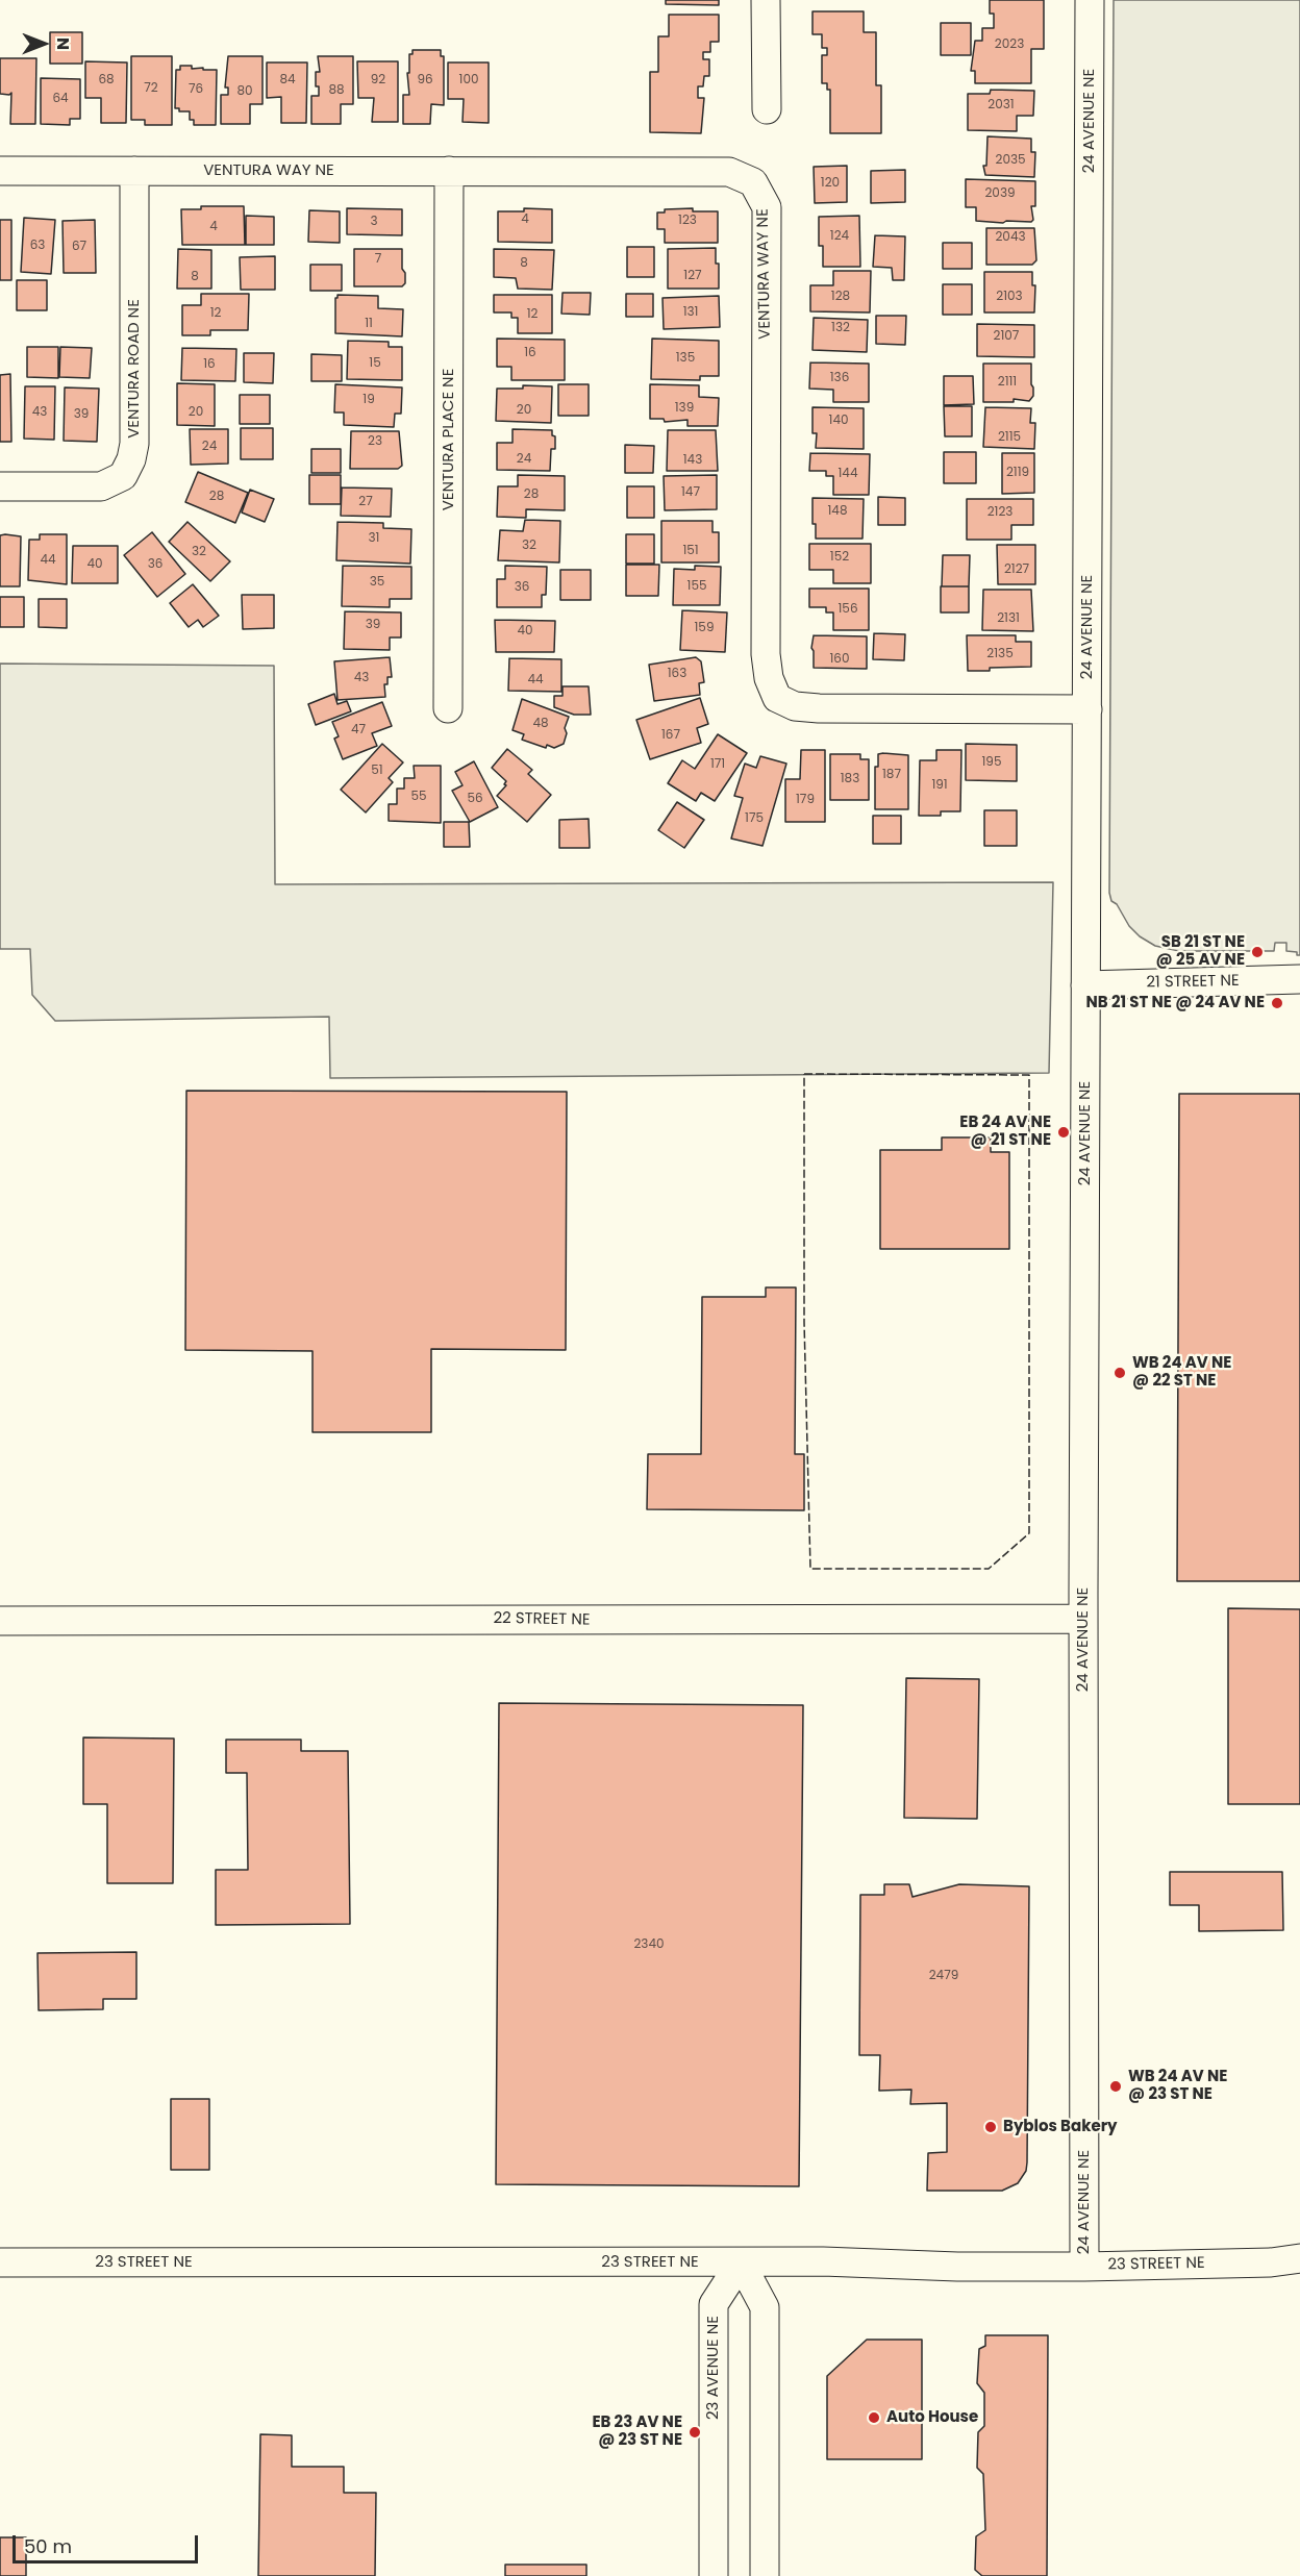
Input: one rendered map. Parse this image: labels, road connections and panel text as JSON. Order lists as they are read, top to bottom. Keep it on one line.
{"streets":{"street":["24 AVENUE NE","VENTURA WAY NE","VENTURA ROAD NE","VENTURA PLACE NE","21 STREET NE","22 STREET NE","23 STREET NE","23 AVENUE NE"]},"crossings":[["24 AVENUE NE","VENTURA WAY NE"],["24 AVENUE NE","21 STREET NE"],["24 AVENUE NE","22 STREET NE"],["24 AVENUE NE","23 STREET NE"],["VENTURA WAY NE","VENTURA ROAD NE"],["VENTURA WAY NE","VENTURA PLACE NE"],["23 STREET NE","23 AVENUE NE"]],"places":["SB 21 ST NE @ 25 AV NE","NB 21 ST NE @ 24 AV NE","EB 24 AV NE @ 21 ST NE","WB 24 AV NE @ 22 ST NE","WB 24 AV NE @ 23 ST NE","Byblos Bakery","Auto House","EB 23 AV NE @ 23 ST NE"],"house_numbers":["2023","68","84","92","96","100","72","76","88","80","64","2031","2035","120","2039","4","123","3","4","124","2043","63","67","7","8","127","8","128","2103","131","12","12","11","132","2107","16","135","15","16","136","2111","19","139","20","43","20","39","140","2115","23","24","24","143","2119","144","147","28","28","27","148","2123","31","32","151","32","152","44","40","36","2127","35","155","36","156","2131","39","159","40","2135","160","163","43","44","48","47","167","195","171","51","187","183","191","55","56","179","175","2340","2479"],"scale_bar":"50 m","north":"right"}
